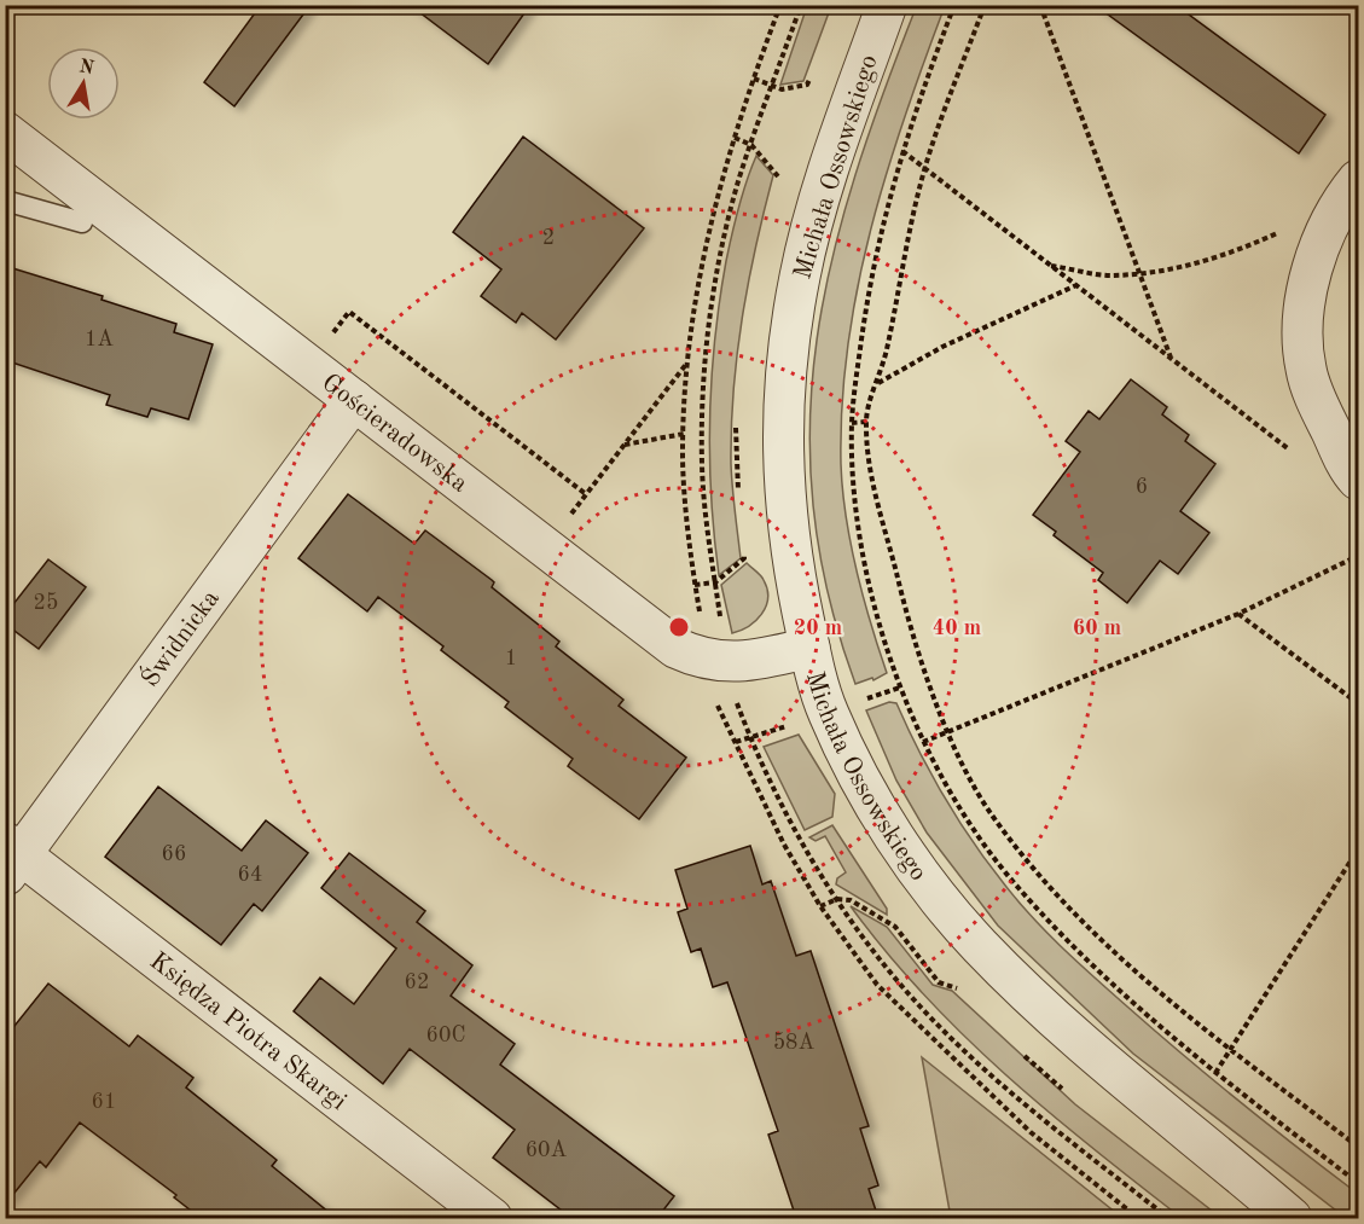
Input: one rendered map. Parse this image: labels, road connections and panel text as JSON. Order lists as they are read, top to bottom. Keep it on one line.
{"streets":{"street":["Michała Ossowskiego","Gościeradowska","Świdnicka","Księdza Piotra Skargi"]},"crossings":[["Michała Ossowskiego","Gościeradowska"],["Gościeradowska","Świdnicka"],["Świdnicka","Księdza Piotra Skargi"]],"house_numbers":["2","1A","6","25","1","66","64","62","60C","58A","61","60A"],"north":"top","rings":["20 m","40 m","60 m"]}
